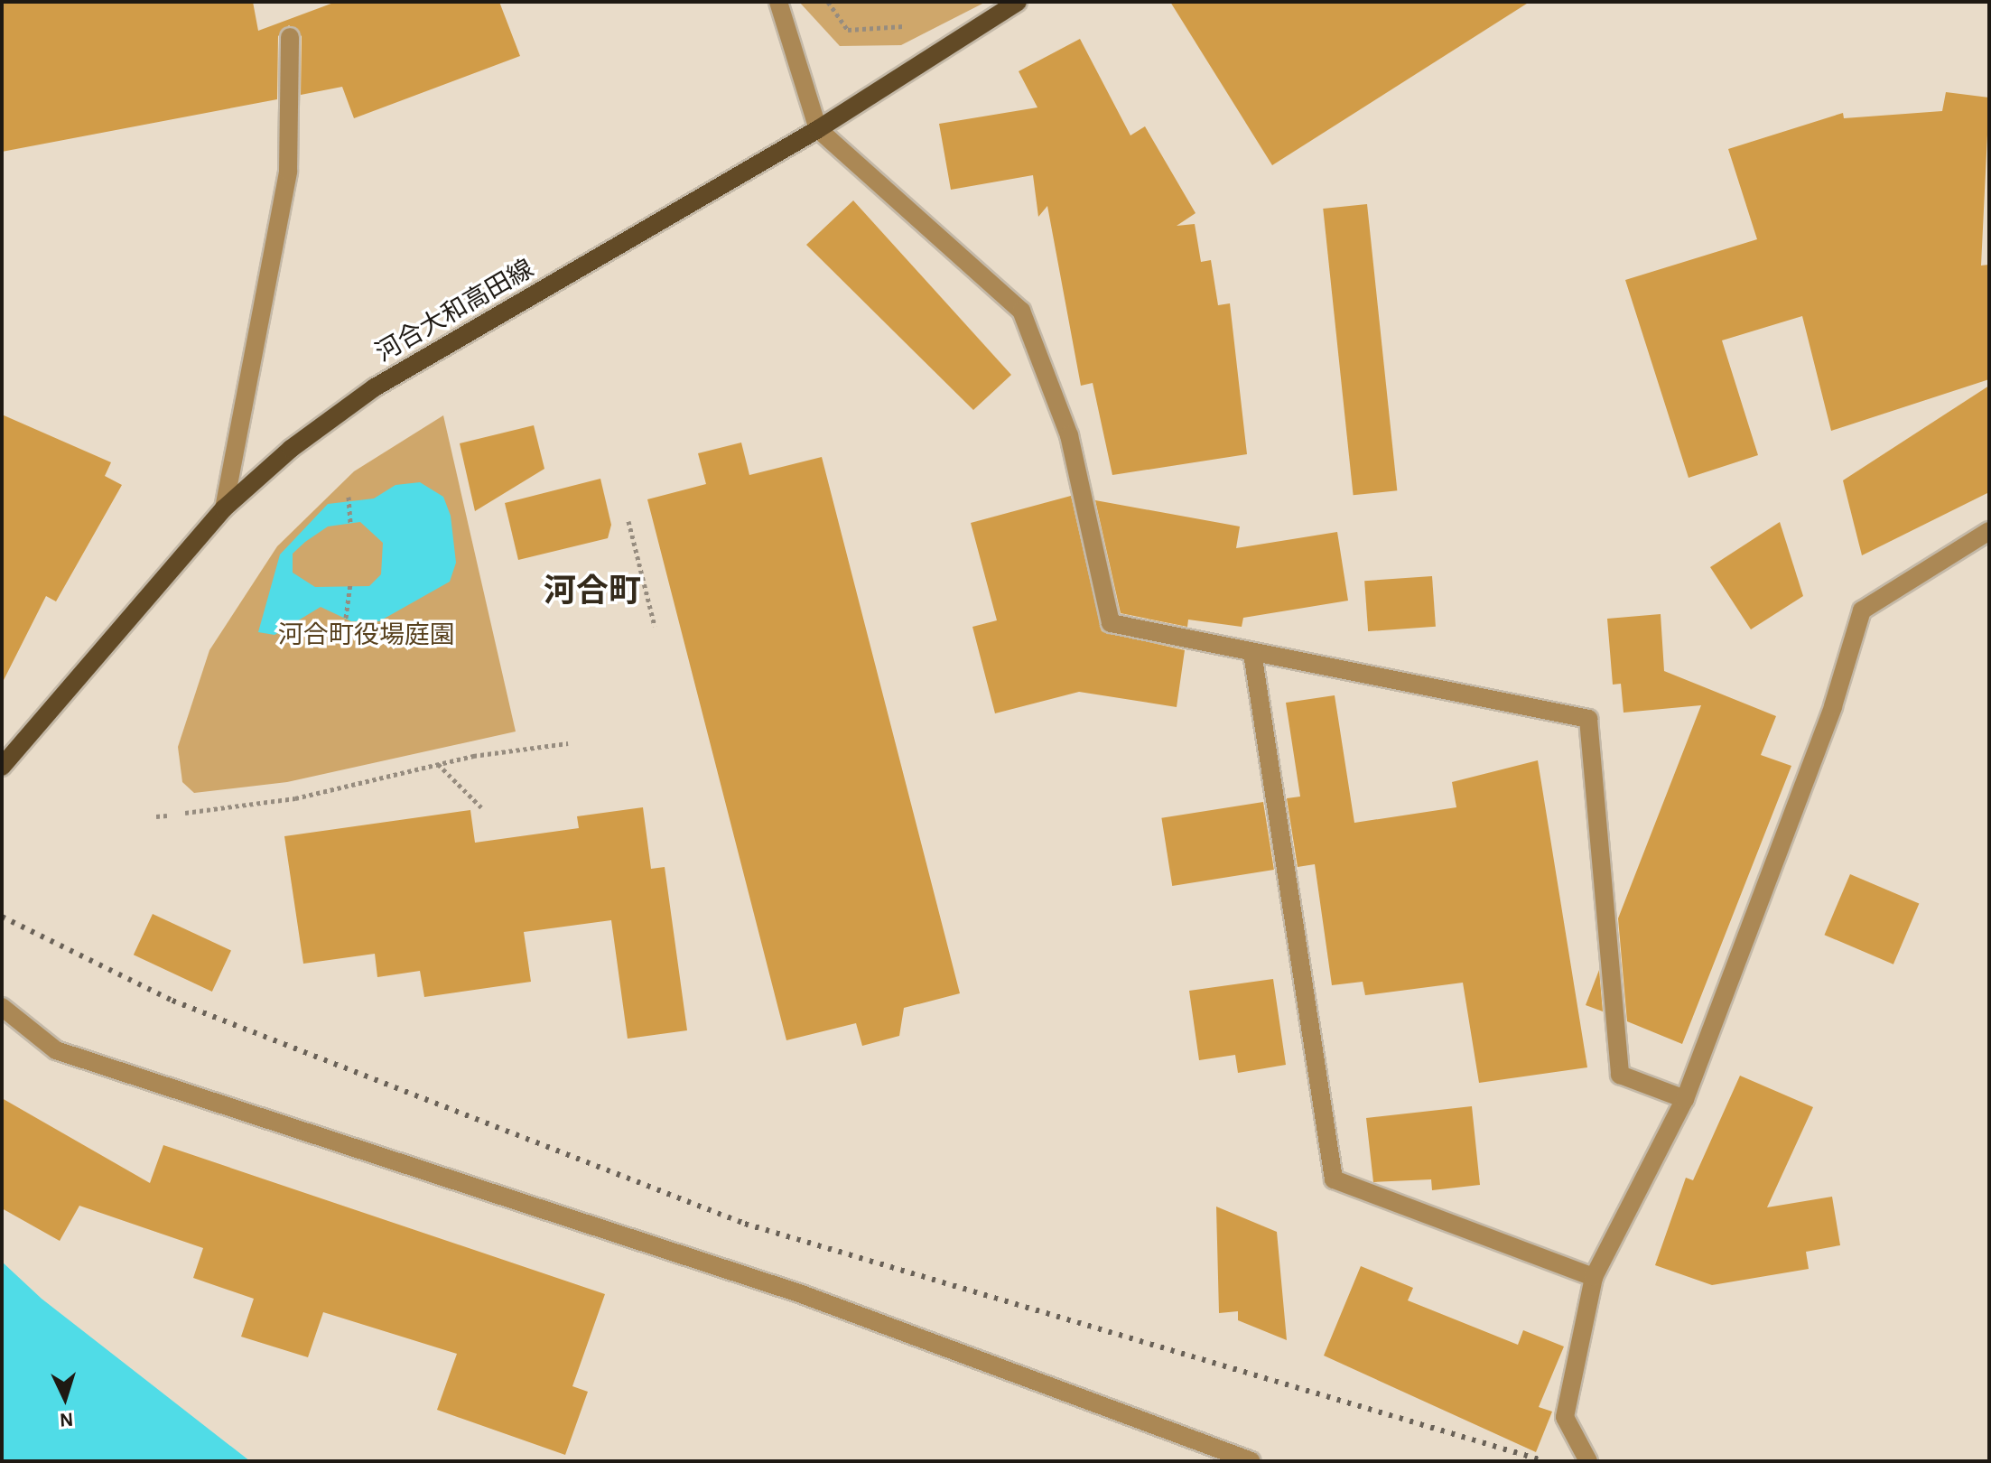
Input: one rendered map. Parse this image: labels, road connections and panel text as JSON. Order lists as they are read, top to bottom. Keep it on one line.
{"streets":{"main road":["河合大和高田線"]},"districts":["河合町"],"parks":["河合町役場庭園"],"north":"bottom"}
